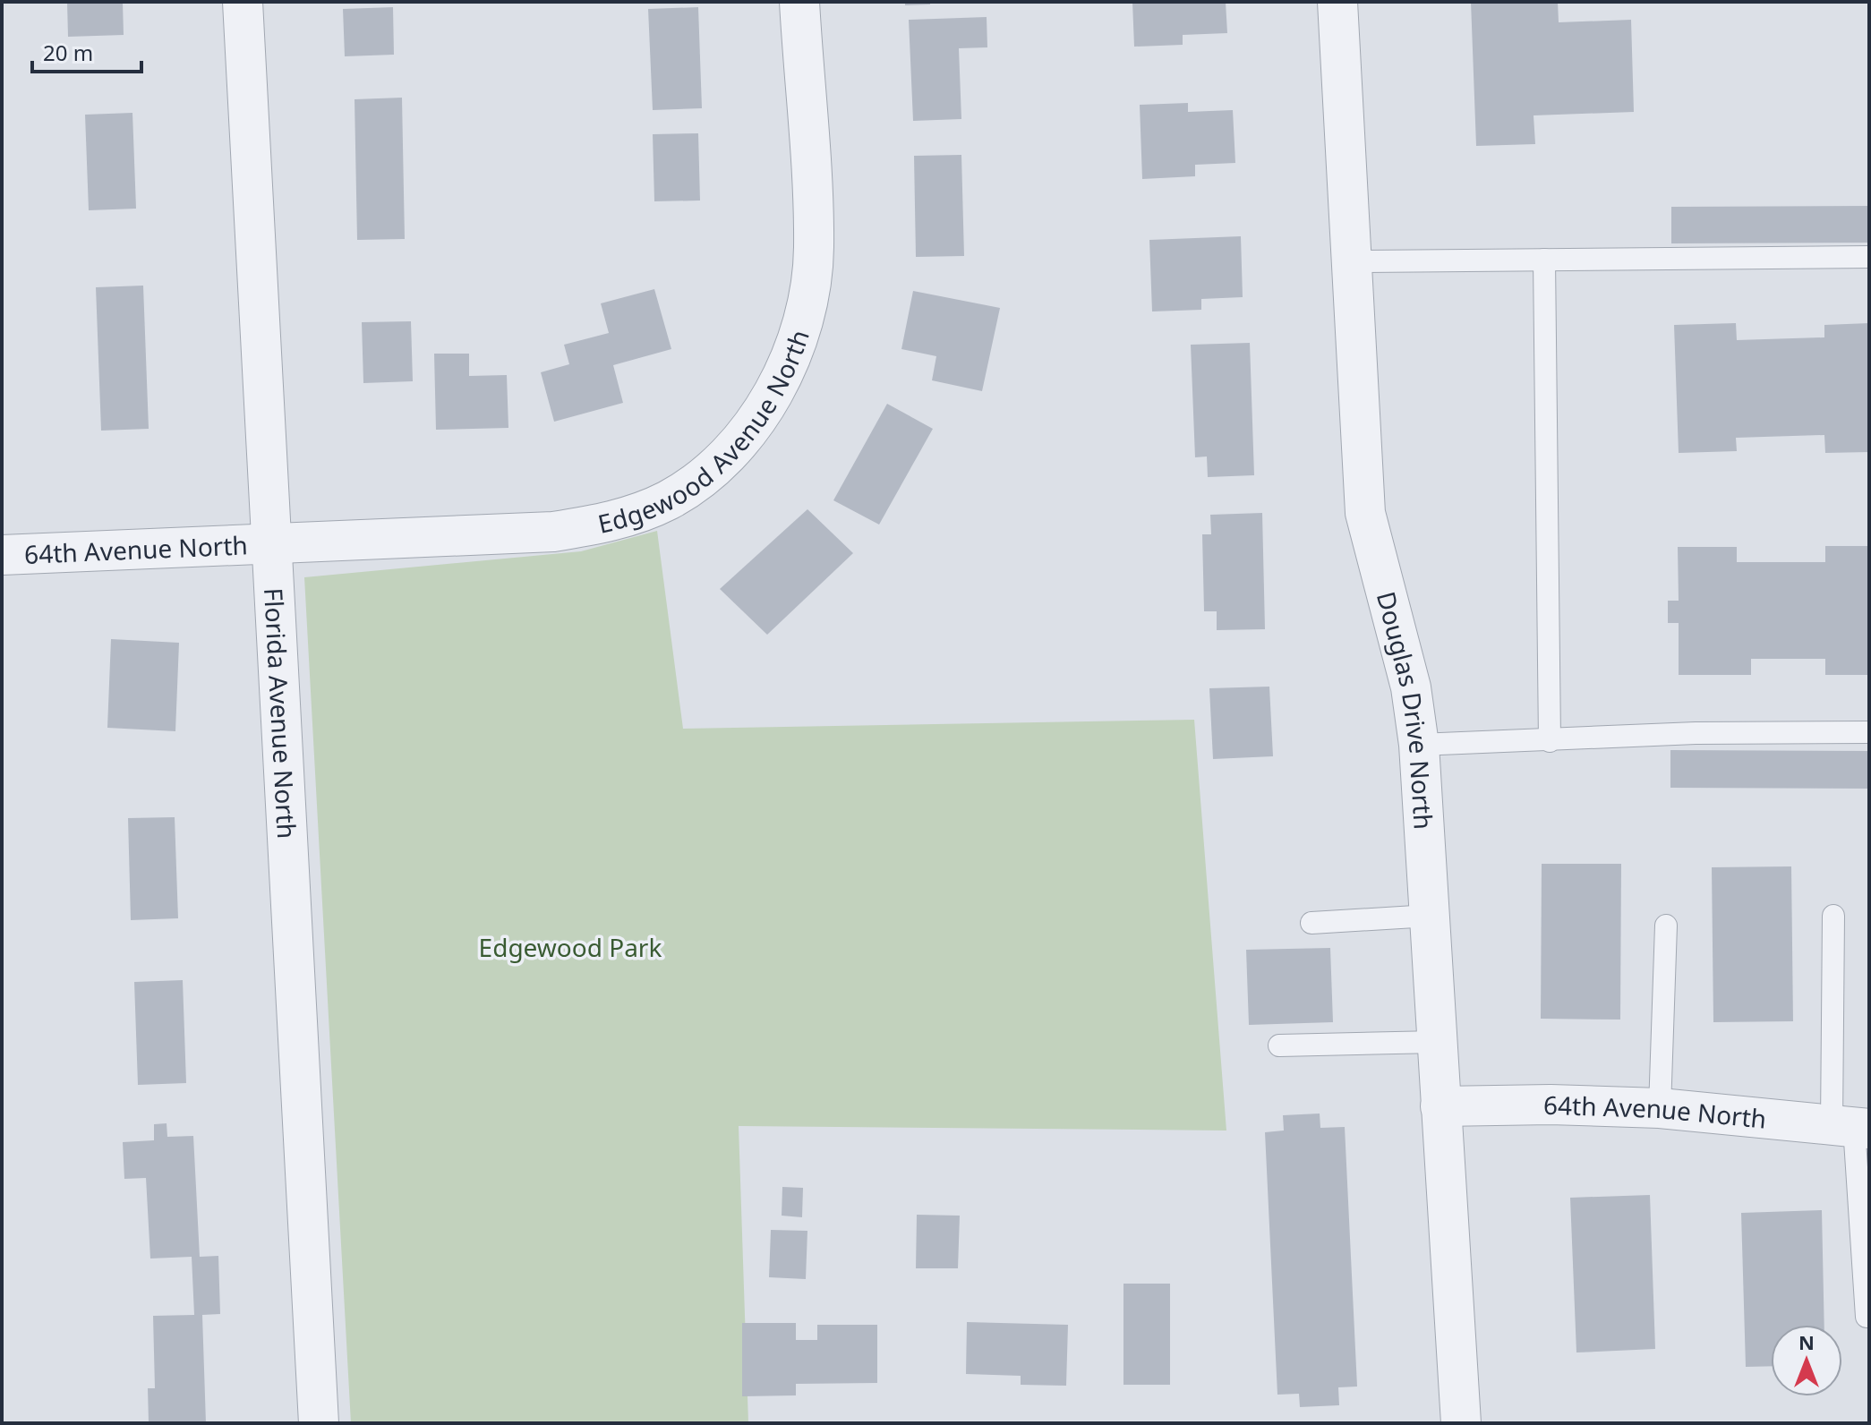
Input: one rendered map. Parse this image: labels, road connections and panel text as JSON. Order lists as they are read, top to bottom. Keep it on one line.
{"streets":{"street":["Edgewood Avenue North","64th Avenue North","Douglas Drive North","Florida Avenue North"]},"crossings":[["Edgewood Avenue North","64th Avenue North"],["Edgewood Avenue North","Florida Avenue North"],["64th Avenue North","Douglas Drive North"],["64th Avenue North","Florida Avenue North"]],"parks":["Edgewood Park"],"scale_bar":"20 m","north":"top"}
